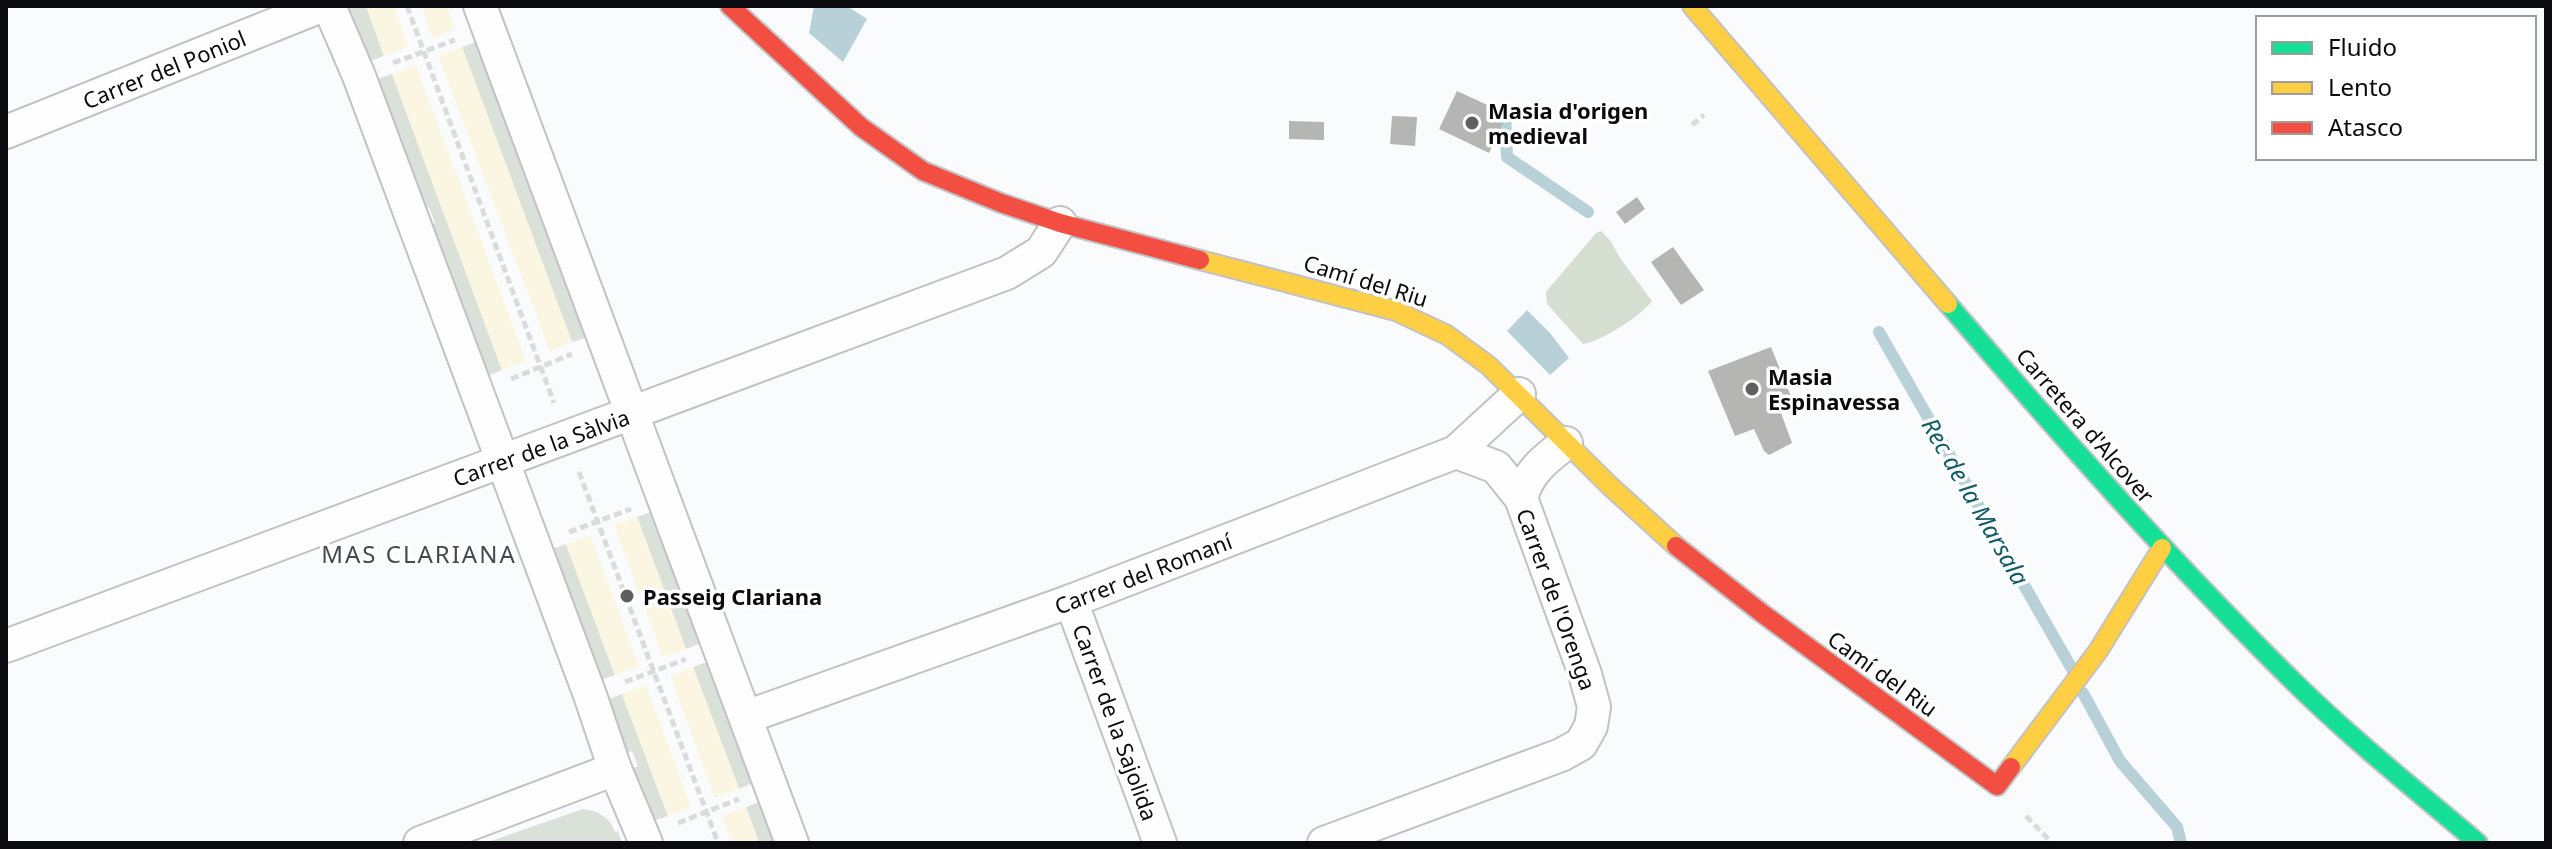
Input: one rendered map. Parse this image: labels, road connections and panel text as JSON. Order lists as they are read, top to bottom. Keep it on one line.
{"streets":{"street":["Carrer del Poniol","Camí del Riu","Carretera d'Alcover","Carrer de la Sàlvia","Carrer del Romaní","Carrer de l'Orenga","Carrer de la Sajolida"]},"crossings":[["Camí del Riu","Carretera d'Alcover"],["Camí del Riu","Carrer de la Sàlvia"],["Camí del Riu","Carrer del Romaní"],["Camí del Riu","Carrer de l'Orenga"],["Carrer del Romaní","Carrer de l'Orenga"],["Carrer del Romaní","Carrer de la Sajolida"]],"districts":["MAS CLARIANA"],"water":["Rec de la Marsala"],"places":["Masia d'origen medieval","Masia Espinavessa","Passeig Clariana"],"legend":["Fluido","Lento","Atasco"]}
